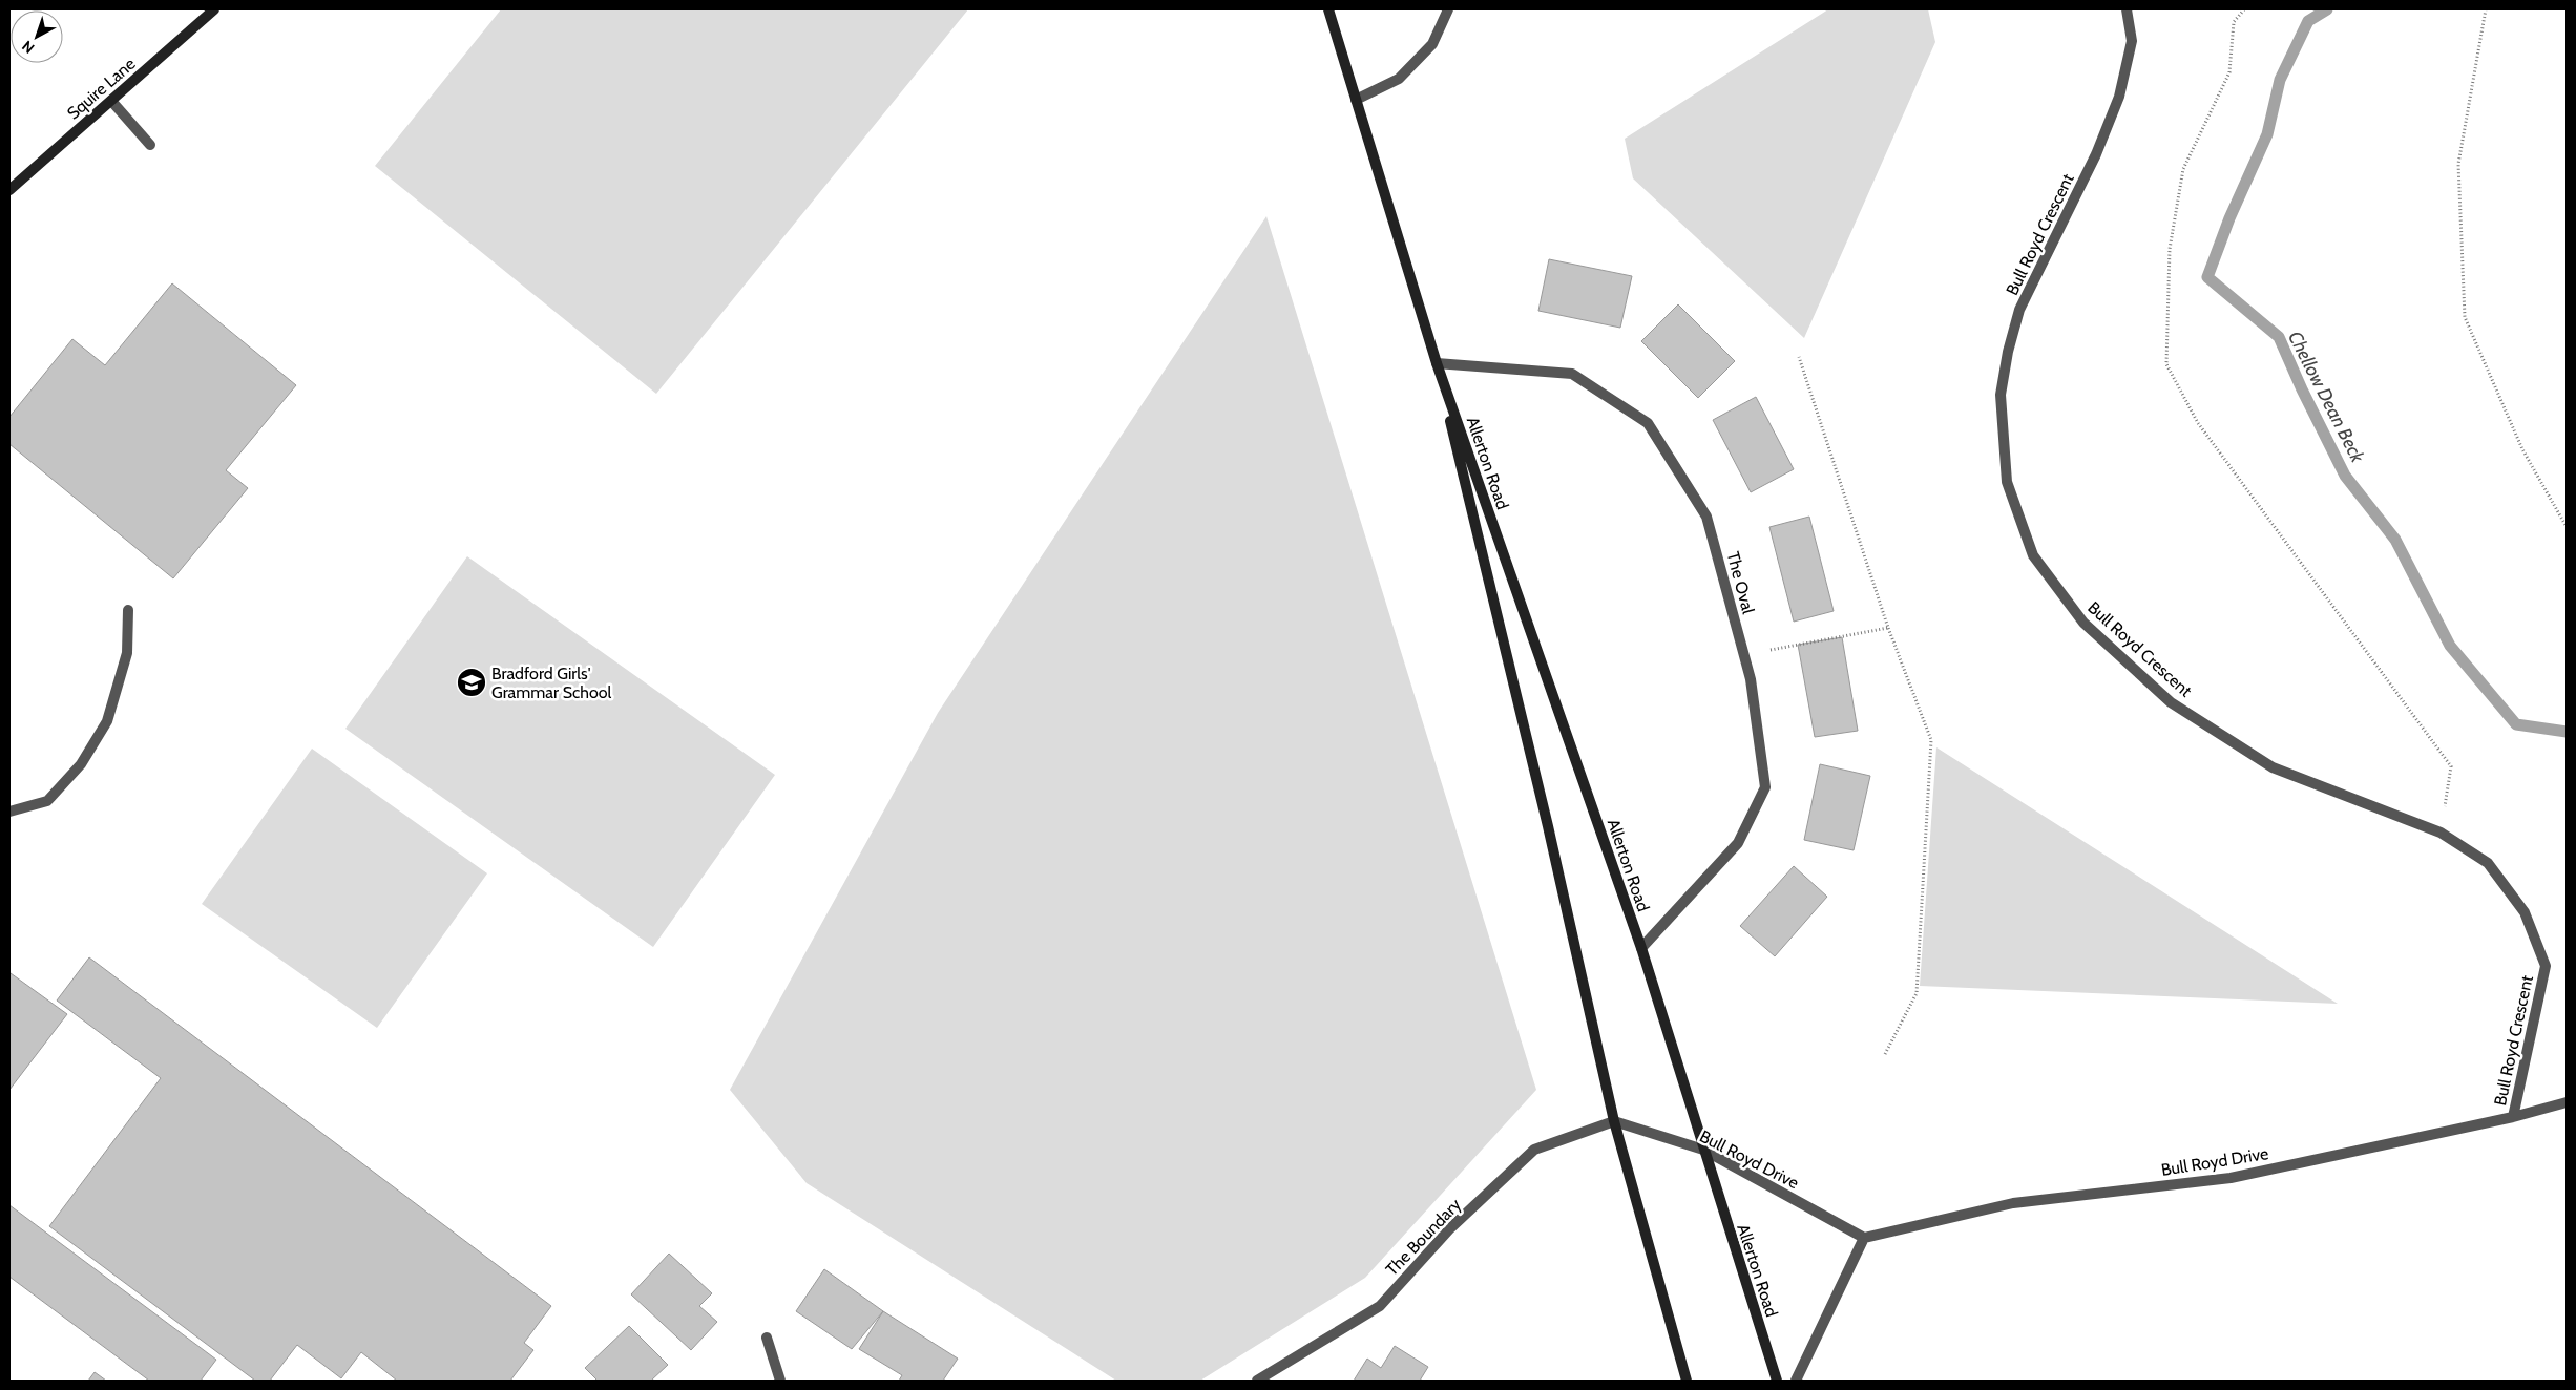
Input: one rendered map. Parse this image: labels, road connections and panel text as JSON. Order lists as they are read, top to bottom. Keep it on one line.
{"streets":{"street":["Squire Lane","Bull Royd Crescent","Allerton Road","The Oval","Bull Royd Drive","The Boundary"]},"crossings":[["Bull Royd Crescent","Bull Royd Drive"],["Allerton Road","The Oval"],["Allerton Road","Bull Royd Drive"],["Allerton Road","The Boundary"],["Bull Royd Drive","The Boundary"]],"water":["Chellow Dean Beck"],"places":{"school or university":["Bradford Girls' Grammar School"]},"north":"bottom left"}
